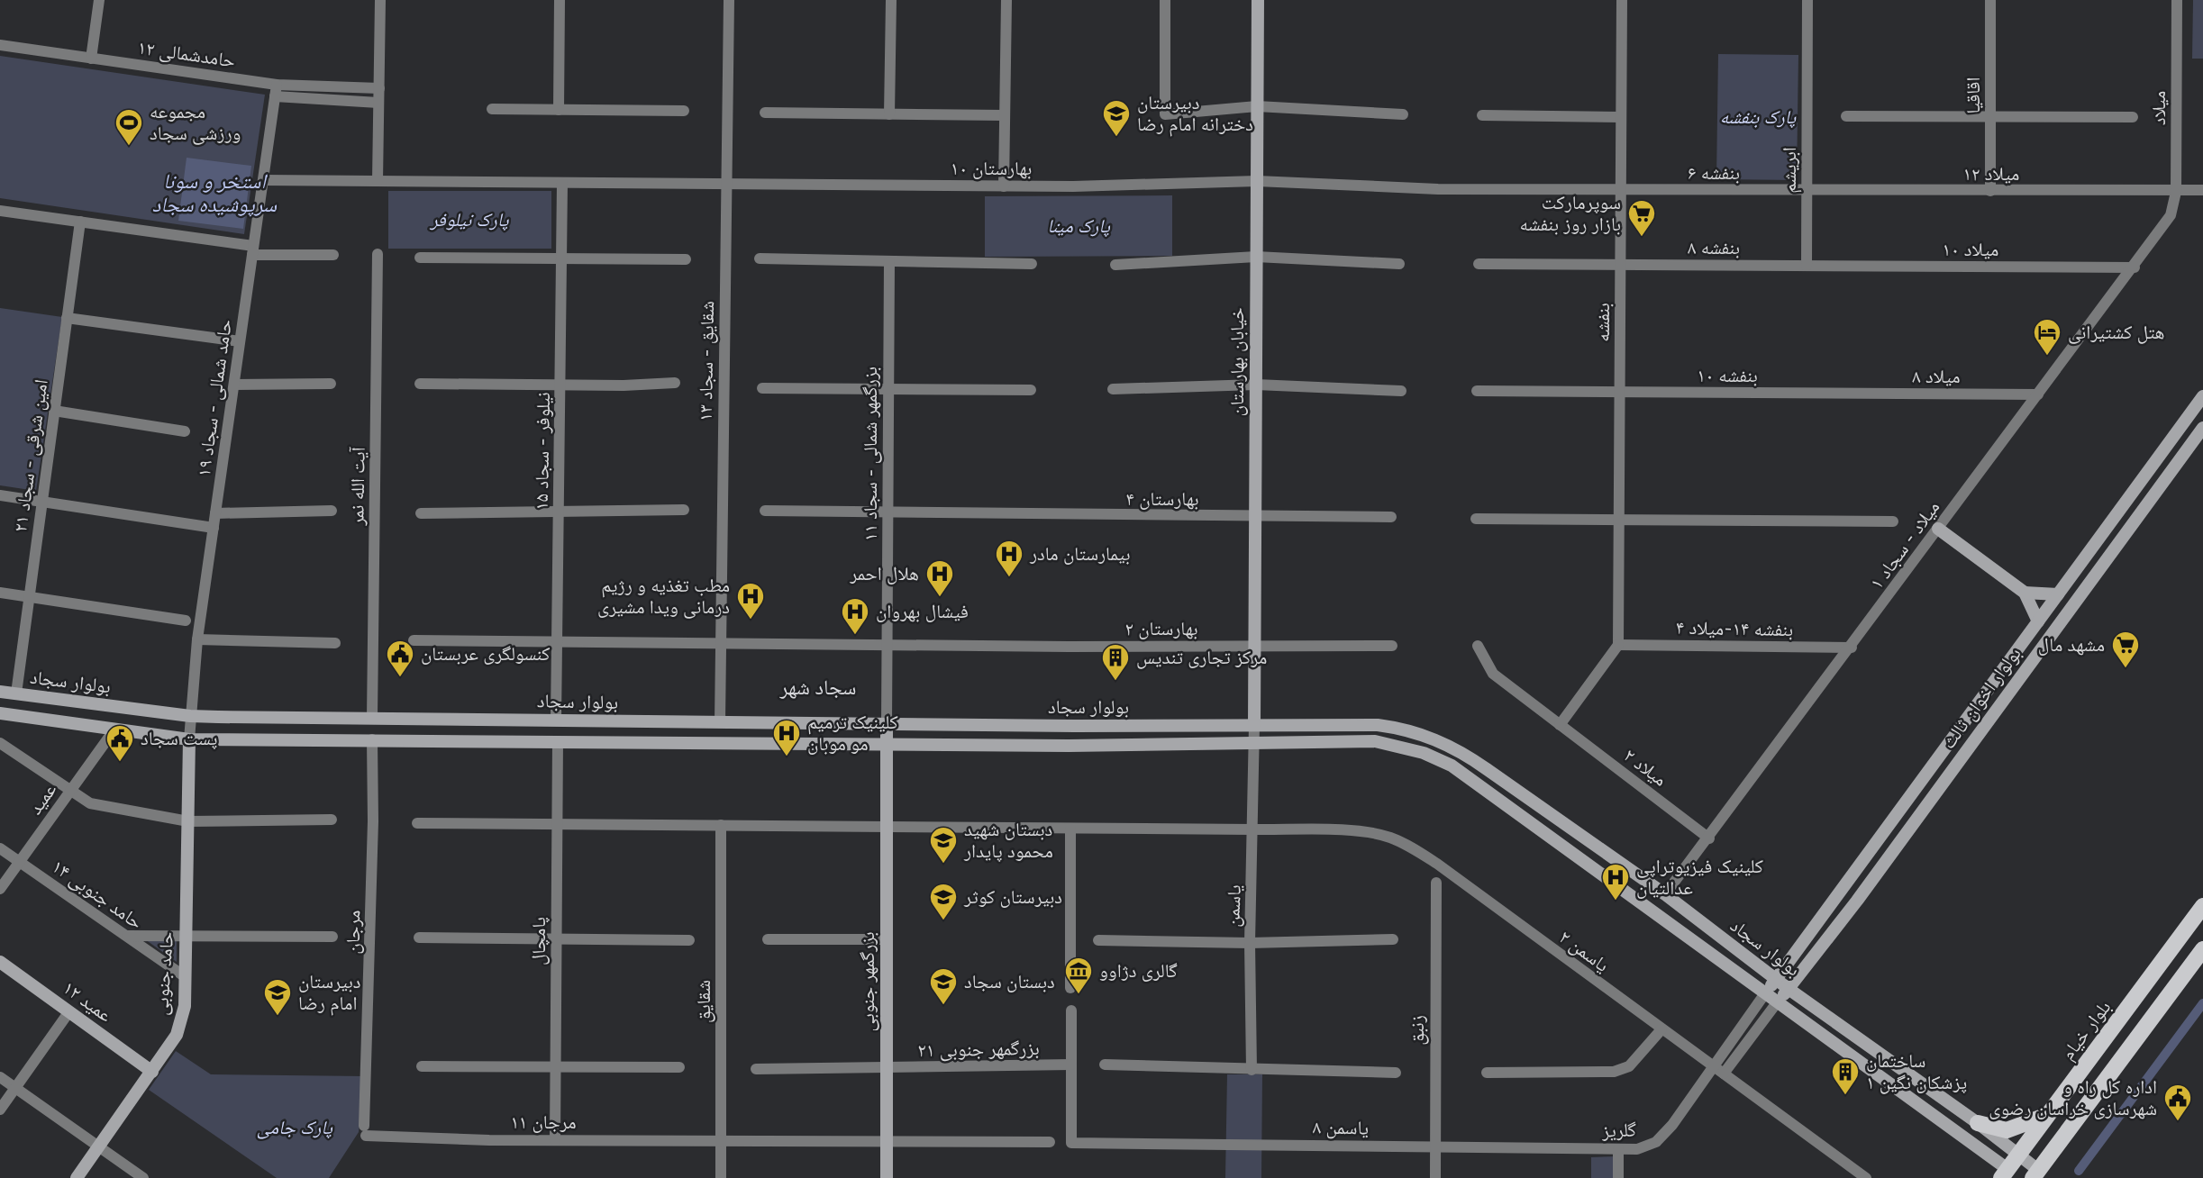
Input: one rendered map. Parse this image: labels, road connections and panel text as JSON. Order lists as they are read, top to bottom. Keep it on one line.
{"streets":{"main road":["خیابان بهارستان","بولوار سجاد","بولوار اخوان ثالث","حامد جنوبی","بزرگمهر جنوبی","عمید ۱۲","بلوار خیام"],"street":["حامدشمالی ۱۲","اقاقیا","میلاد","بهارستان ۱۰","ابریشم","بنفشه ۶","میلاد ۱۲","بنفشه ۸","میلاد ۱۰","بنفشه","شقایق - سجاد ۱۳","بنفشه ۱۰","میلاد ۸","حامد شمالی - سجاد ۱۹","نیلوفر - سجاد ۱۵","بزرگمهر شمالی - سجاد ۱۱","امین شرقی - سجاد ۲۱","آیت الله نمر","بهارستان ۴","میلاد - سجاد ۱","بهارستان ۲","بنفشه ۱۴-میلاد ۴","میلاد ۲","عمید","حامد جنوبی ۱۴","یاسمن","مرجان","پامچال","یاسمن ۲","شقایق","زنبق","بزرگمهر جنوبی ۲۱","مرجان ۱۱","یاسمن ۸","گلریز"]},"crossings":[["حامدشمالی ۱۲","حامد شمالی - سجاد ۱۹"],["اقاقیا","میلاد ۱۲"],["میلاد","میلاد ۱۲"],["میلاد","میلاد - سجاد ۱"],["بهارستان ۱۰","بنفشه ۶"],["بهارستان ۱۰","شقایق - سجاد ۱۳"],["بهارستان ۱۰","خیابان بهارستان"],["بهارستان ۱۰","حامد شمالی - سجاد ۱۹"],["بهارستان ۱۰","نیلوفر - سجاد ۱۵"],["ابریشم","بنفشه ۶"],["ابریشم","میلاد ۱۲"],["ابریشم","بنفشه ۸"],["ابریشم","میلاد ۱۰"],["بنفشه ۶","میلاد ۱۲"],["بنفشه ۶","بنفشه"],["بنفشه ۸","میلاد ۱۰"],["بنفشه ۸","بنفشه"],["میلاد ۱۰","میلاد - سجاد ۱"],["بنفشه","بنفشه ۱۰"],["بنفشه","بنفشه ۱۴-میلاد ۴"],["شقایق - سجاد ۱۳","بهارستان ۲"],["شقایق - سجاد ۱۳","بولوار سجاد"],["خیابان بهارستان","بهارستان ۴"],["خیابان بهارستان","بهارستان ۲"],["خیابان بهارستان","بولوار سجاد"],["خیابان بهارستان","یاسمن"],["بنفشه ۱۰","میلاد ۸"],["میلاد ۸","میلاد - سجاد ۱"],["حامد شمالی - سجاد ۱۹","بولوار سجاد"],["حامد شمالی - سجاد ۱۹","حامد جنوبی"],["نیلوفر - سجاد ۱۵","بهارستان ۲"],["نیلوفر - سجاد ۱۵","بولوار سجاد"],["بزرگمهر شمالی - سجاد ۱۱","بهارستان ۴"],["بزرگمهر شمالی - سجاد ۱۱","بهارستان ۲"],["بزرگمهر شمالی - سجاد ۱۱","بولوار سجاد"],["بزرگمهر شمالی - سجاد ۱۱","بزرگمهر جنوبی"],["امین شرقی - سجاد ۲۱","بولوار سجاد"],["آیت الله نمر","بولوار سجاد"],["میلاد - سجاد ۱","بنفشه ۱۴-میلاد ۴"],["میلاد - سجاد ۱","بولوار سجاد"],["میلاد - سجاد ۱","میلاد ۲"],["بولوار سجاد","بولوار اخوان ثالث"],["بولوار سجاد","عمید"],["بولوار سجاد","یاسمن"],["بولوار سجاد","مرجان"],["بولوار سجاد","پامچال"],["بولوار سجاد","حامد جنوبی"],["بولوار سجاد","بزرگمهر جنوبی"],["بولوار سجاد","بلوار خیام"],["بولوار سجاد","گلریز"],["عمید","حامد جنوبی ۱۴"],["حامد جنوبی ۱۴","حامد جنوبی"],["یاسمن","یاسمن ۲"],["مرجان","مرجان ۱۱"],["پامچال","یاسمن ۲"],["پامچال","مرجان ۱۱"],["یاسمن ۲","بزرگمهر جنوبی"],["یاسمن ۲","شقایق"],["یاسمن ۲","گلریز"],["حامد جنوبی","عمید ۱۲"],["بزرگمهر جنوبی","بزرگمهر جنوبی ۲۱"],["بزرگمهر جنوبی","مرجان ۱۱"],["شقایق","مرجان ۱۱"],["زنبق","یاسمن ۸"],["زنبق","گلریز"],["بزرگمهر جنوبی ۲۱","یاسمن ۸"],["یاسمن ۸","گلریز"]],"districts":["سجاد شهر"],"water":["استخر و سونا سرپوشیده سجاد"],"parks":["پارک بنفشه","پارک نیلوفر","پارک مینا","پارک جامی"],"places":{"school or university":["دبیرستان دخترانه امام رضا","دبستان شهید محمود پایدار","دبیرستان کوثر","دبستان سجاد","دبیرستان امام رضا"],"sports":["مجموعه ورزشی سجاد"],"supermarket":["سوپرمارکت بازار روز بنفشه","مشهد مال"],"hotel":["هتل کشتیرانی"],"hospital":["بیمارستان مادر","هلال احمر","مطب تغذیه و رژیم درمانی ویدا مشیری","فیشال بهروان","کلینیک ترمیم مو موبان","کلینیک فیزیوتراپی عدالتیان"],"public building":["کنسولگری عربستان","پست سجاد","اداره کل راه و شهرسازی خراسان رضوی"],"building":["مرکز تجاری تندیس","ساختمان پزشکان نگین ۱"],"museum":["گالری دژاوو"]}}
